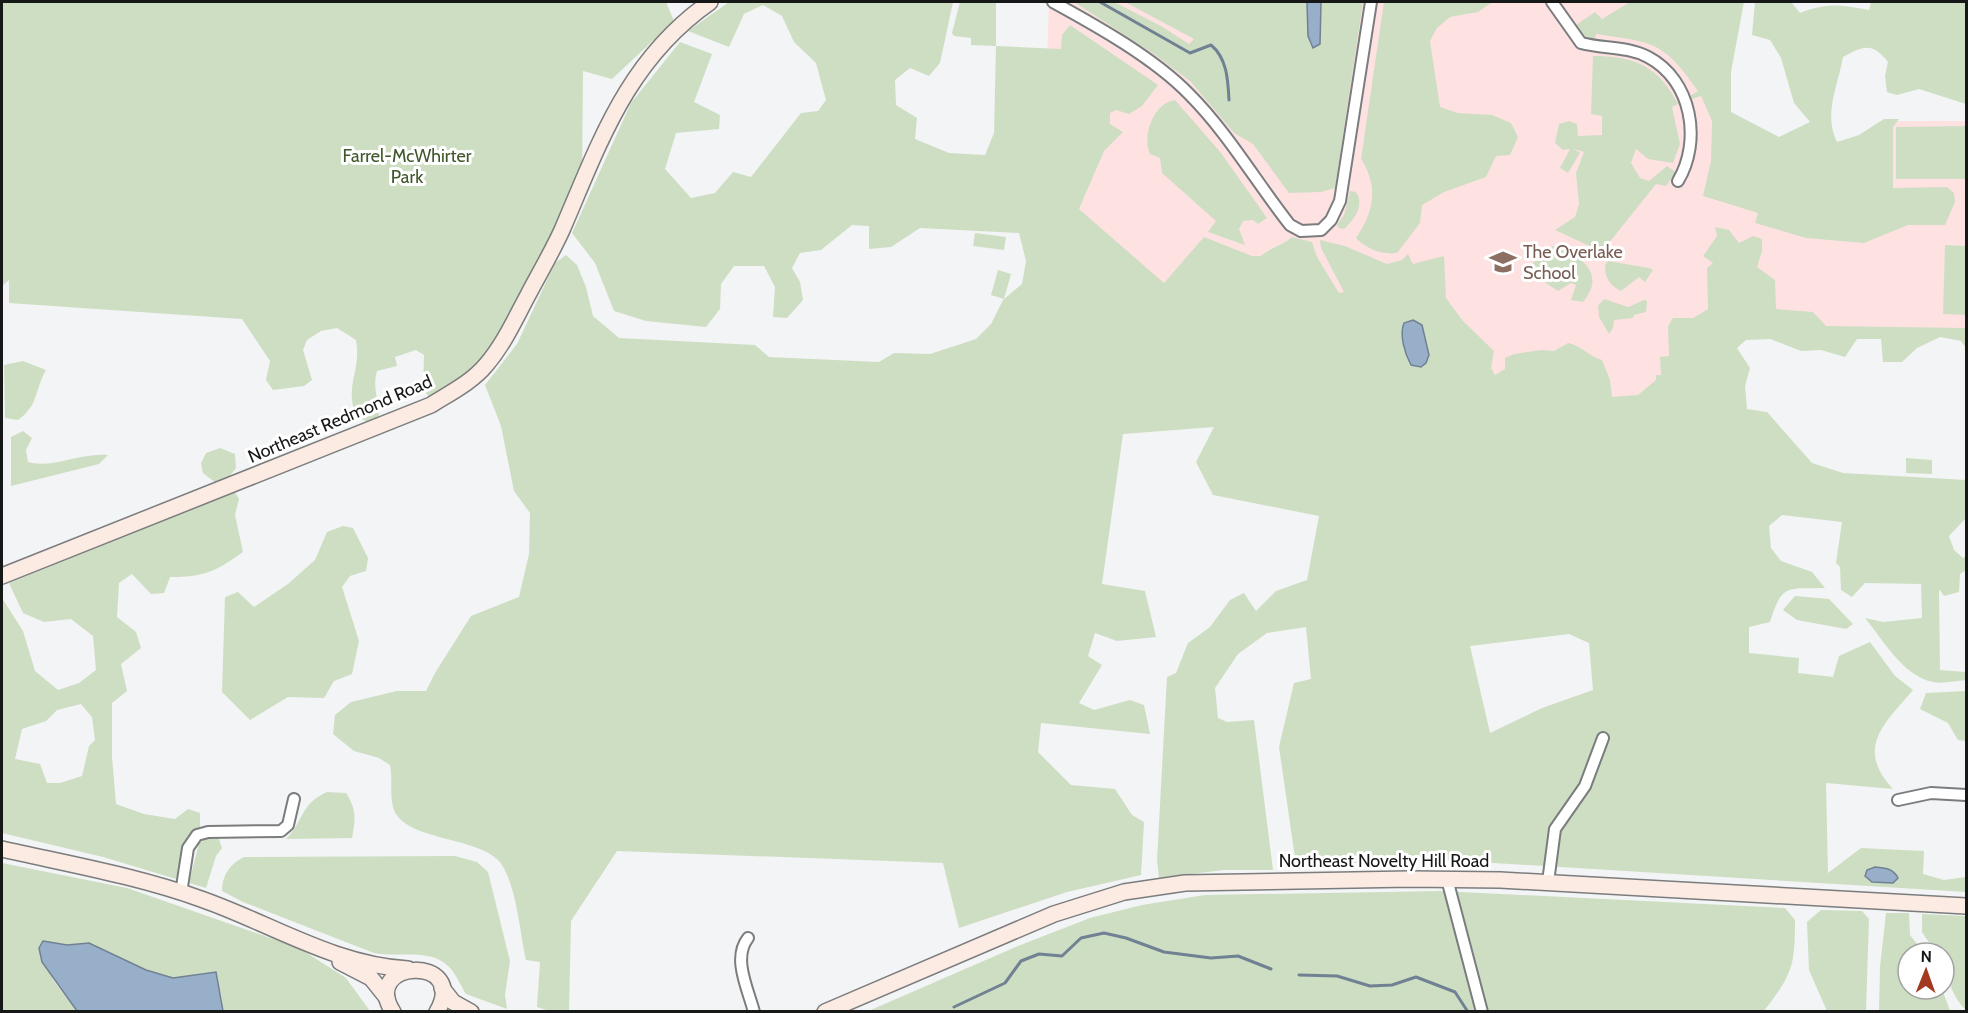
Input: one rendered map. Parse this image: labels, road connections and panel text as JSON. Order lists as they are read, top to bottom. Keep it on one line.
{"streets":{"main road":["Northeast Redmond Road","Northeast Novelty Hill Road"]},"parks":["Farrel-McWhirter Park"],"places":{"school or university":["The Overlake School"]},"north":"top"}
